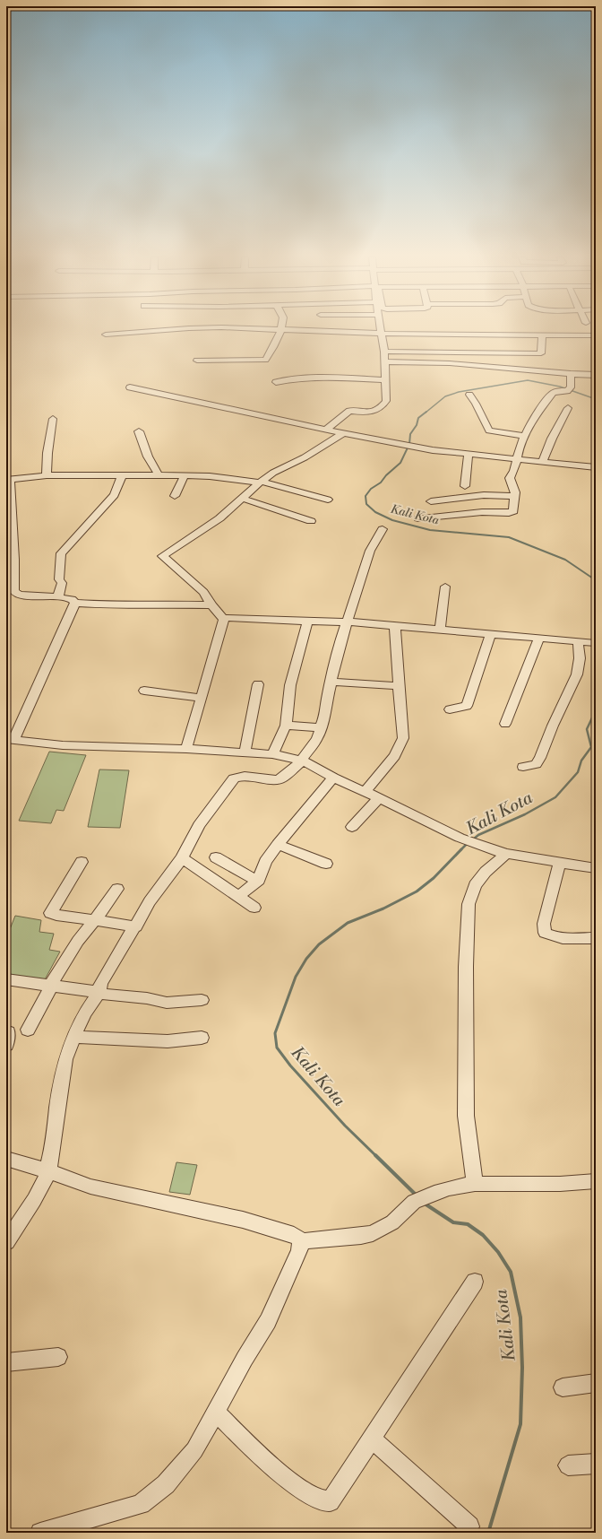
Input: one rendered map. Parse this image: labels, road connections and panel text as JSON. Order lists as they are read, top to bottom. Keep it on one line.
{"water":["Kali Kota"]}
